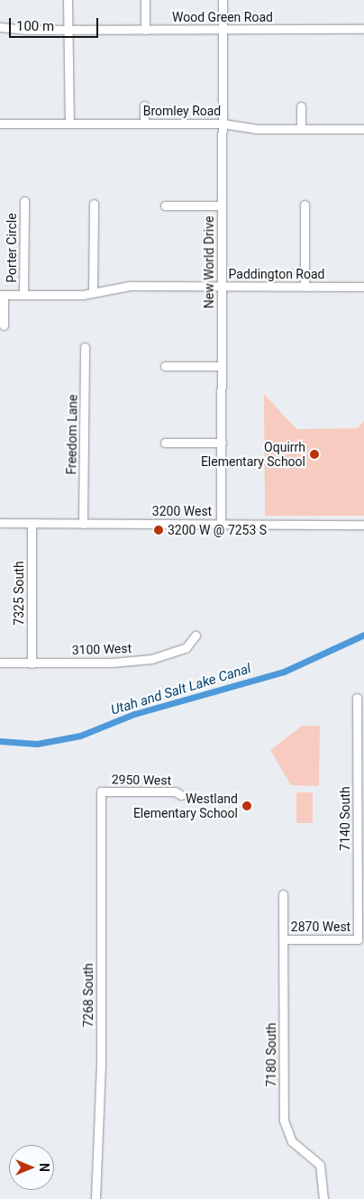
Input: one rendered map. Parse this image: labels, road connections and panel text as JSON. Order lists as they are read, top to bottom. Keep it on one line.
{"streets":{"street":["Wood Green Road","Bromley Road","Porter Circle","New World Drive","Paddington Road","Freedom Lane","3200 West","7325 South","3100 West","2950 West","7140 South","2870 West","7268 South","7180 South"]},"crossings":[["Wood Green Road","New World Drive"],["Bromley Road","New World Drive"],["Porter Circle","Paddington Road"],["New World Drive","Paddington Road"],["New World Drive","3200 West"],["Freedom Lane","3200 West"],["3200 West","7325 South"],["7325 South","3100 West"],["2950 West","7268 South"],["7140 South","2870 West"],["2870 West","7180 South"]],"water":["Utah and Salt Lake Canal"],"places":["Oquirrh Elementary School","3200 W @ 7253 S","Westland Elementary School"],"scale_bar":"100 m","north":"right"}
